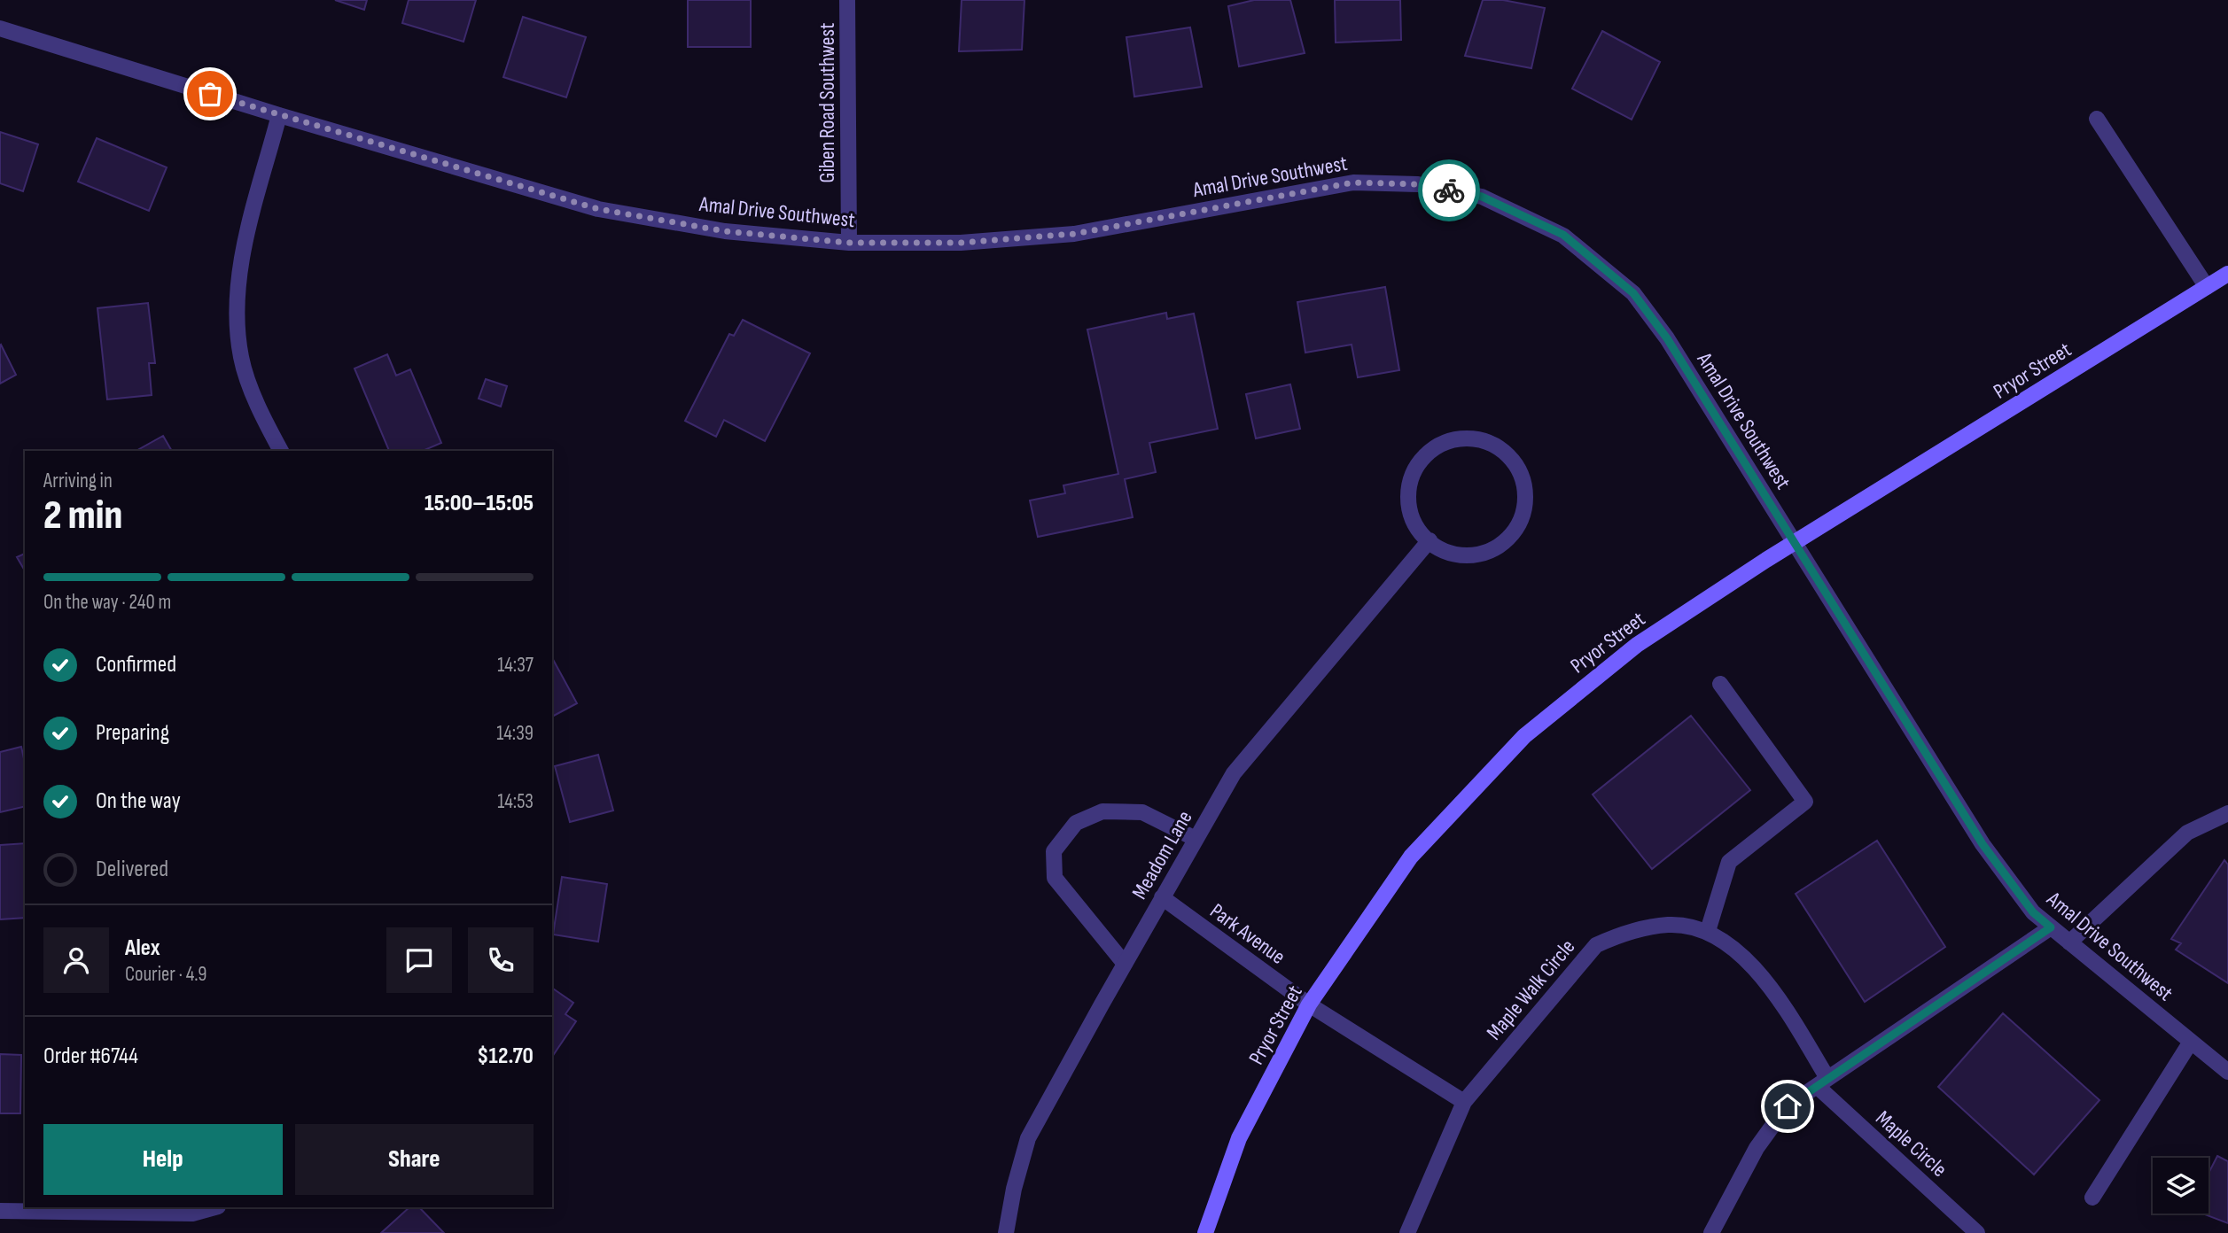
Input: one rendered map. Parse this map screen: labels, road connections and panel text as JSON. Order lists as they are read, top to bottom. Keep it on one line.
{"streets":{"main road":["Pryor Street"],"street":["Giben Road Southwest","Amal Drive Southwest","Meadom Lane","Park Avenue","Maple Walk Circle","Maple Circle"]},"crossings":[["Giben Road Southwest","Amal Drive Southwest"],["Amal Drive Southwest","Pryor Street"],["Pryor Street","Park Avenue"],["Meadom Lane","Park Avenue"],["Park Avenue","Maple Walk Circle"],["Maple Walk Circle","Maple Circle"]],"page":{"heading":["2 min","Arriving in","15:00–15:05"],"panel":["Alex","Courier · 4.9","Order #6744","$12.70"],"bar":"On the way · 240 m","list":[["Confirmed","14:37"],["Preparing","14:39"],["On the way","14:53"],"Delivered"],"buttons":["Help","Share"]}}
